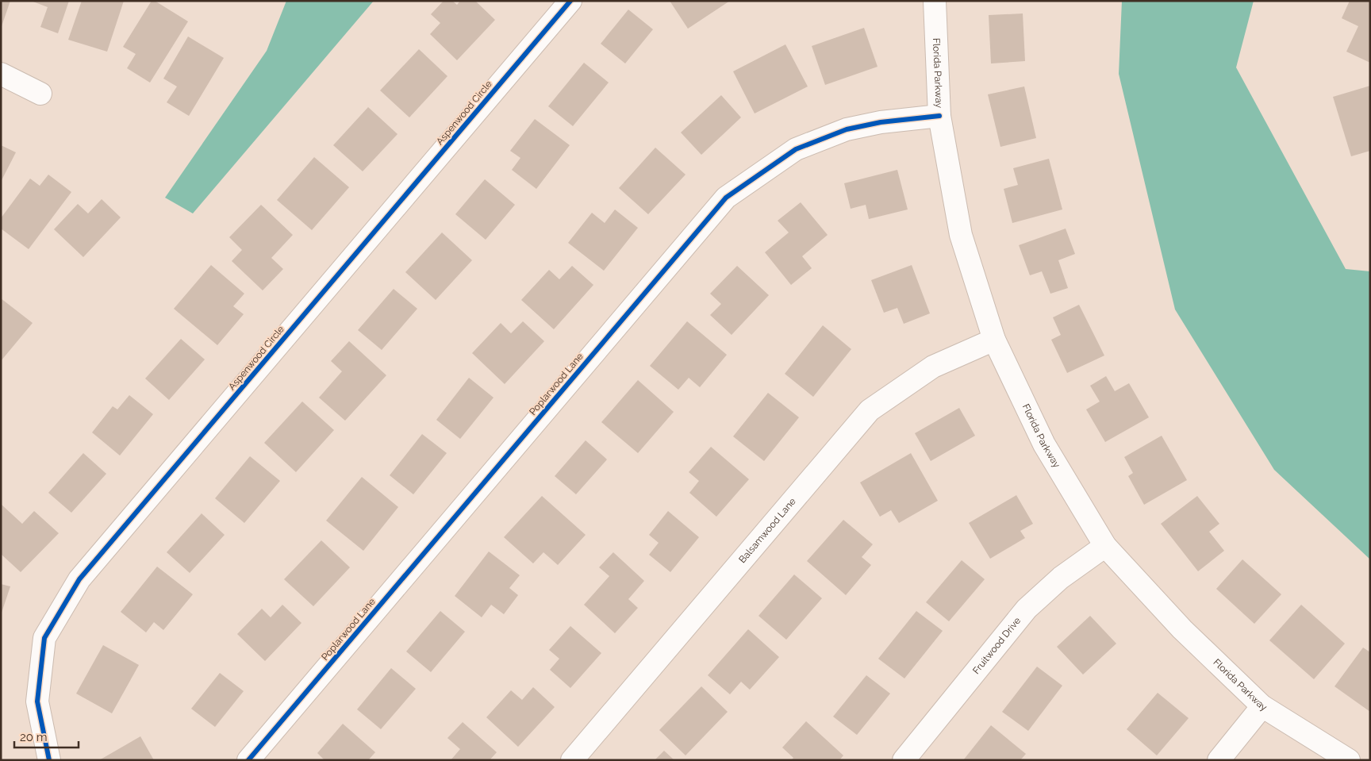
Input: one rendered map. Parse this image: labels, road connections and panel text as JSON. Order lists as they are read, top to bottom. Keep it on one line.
{"streets":{"street":["Florida Parkway","Aspenwood Circle","Poplarwood Lane","Balsamwood Lane","Fruitwood Drive"]},"crossings":[["Florida Parkway","Poplarwood Lane"],["Florida Parkway","Balsamwood Lane"],["Florida Parkway","Fruitwood Drive"]],"scale_bar":"20 m"}
